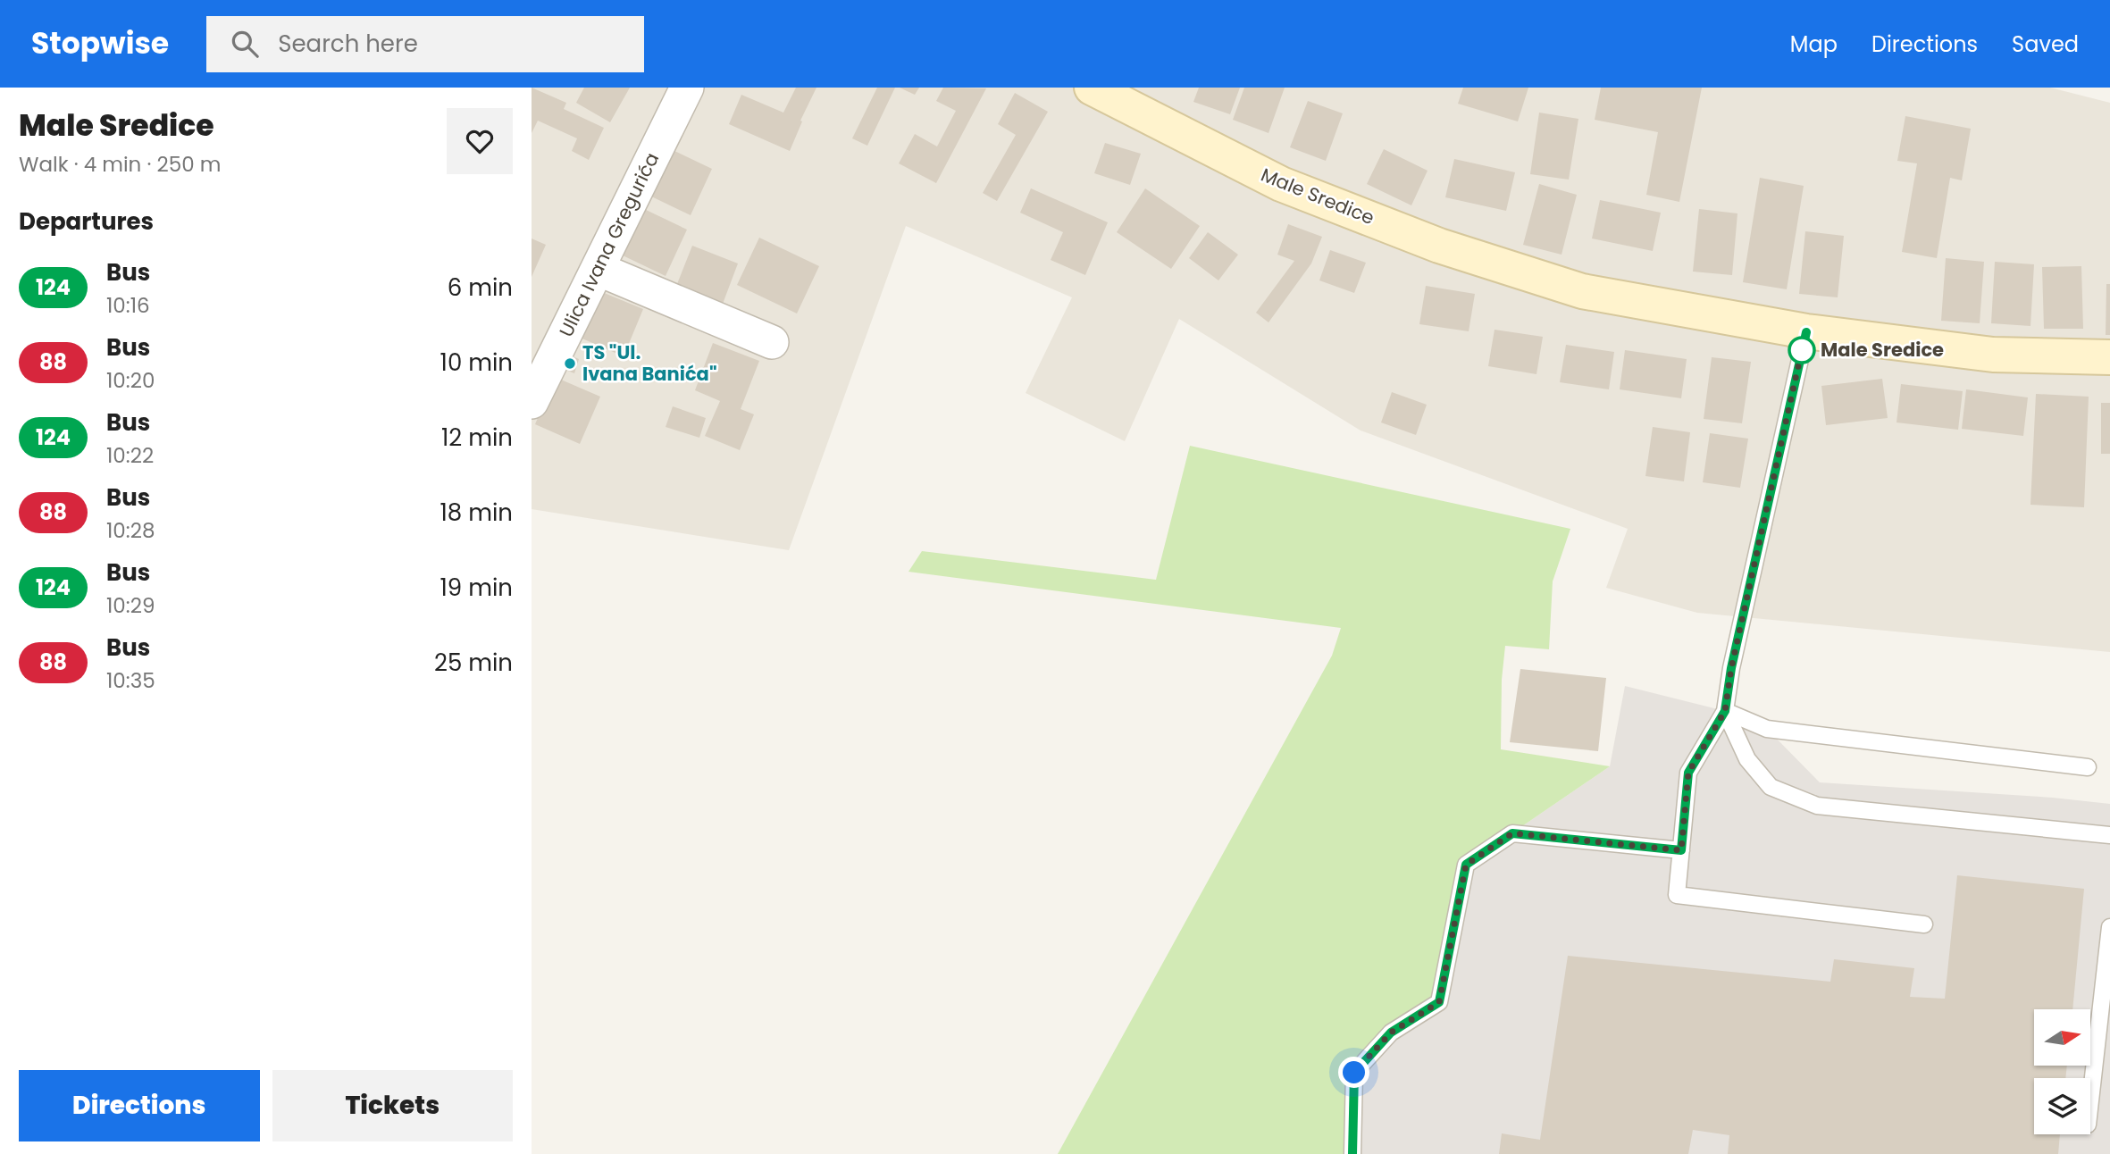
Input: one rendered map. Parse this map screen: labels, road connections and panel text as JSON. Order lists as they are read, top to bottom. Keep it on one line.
{"streets":{"street":["Male Sredice","Ulica Ivana Gregurića"]},"places":["Male Sredice","TS \"Ul. Ivana Banića\""],"lines":["bus line 124"],"north":"right","page":{"header":"Stopwise","search":"Search here","nav":["Map","Directions","Saved"],"heading":[["Male Sredice","Walk · 4 min · 250 m"],"Departures"],"list":[{"mark":"124","name":"Bus","note":"10:16","value":"6 min"},{"mark":"88","name":"Bus","note":"10:20","value":"10 min"},{"mark":"124","name":"Bus","note":"10:22","value":"12 min"},{"mark":"88","name":"Bus","note":"10:28","value":"18 min"},{"mark":"124","name":"Bus","note":"10:29","value":"19 min"},{"mark":"88","name":"Bus","note":"10:35","value":"25 min"}],"buttons":["Directions","Tickets"]}}
